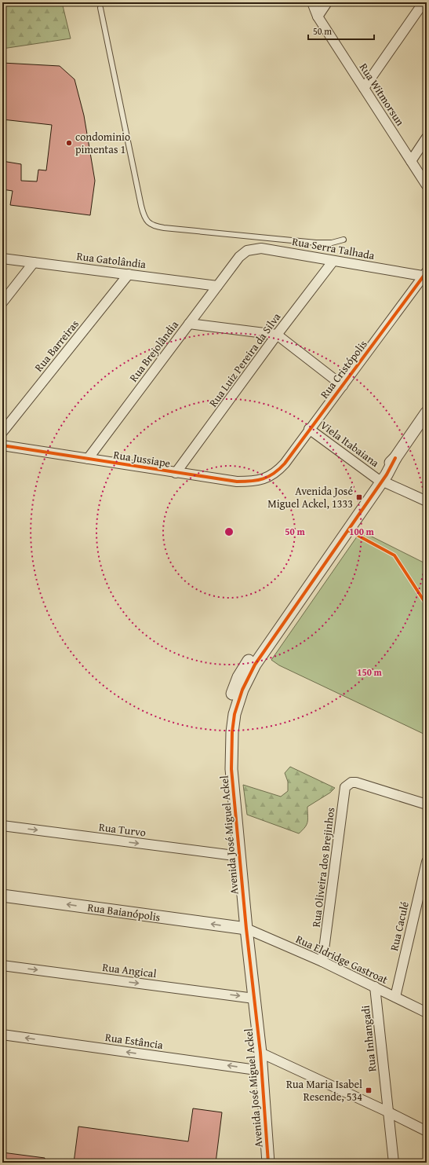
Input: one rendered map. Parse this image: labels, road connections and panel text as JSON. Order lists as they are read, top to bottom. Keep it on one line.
{"streets":{"street":["Rua Witmorsun","Rua Serra Talhada","Rua Gatolândia","Rua Barreiras","Rua Brejolândia","Rua Luiz Pereira da Silva","Rua Cristópolis","Viela Itabaiana","Rua Jussiape","Rua Turvo","Avenida José Miguel Ackel","Rua Oliveira dos Brejinhos","Rua Baianópolis","Rua Caculé","Rua Eldridge Gastroat","Rua Angical","Rua Inhangadi","Rua Estância"]},"crossings":[["Rua Serra Talhada","Rua Brejolândia"],["Rua Serra Talhada","Rua Luiz Pereira da Silva"],["Rua Serra Talhada","Rua Cristópolis"],["Rua Gatolândia","Rua Barreiras"],["Rua Gatolândia","Rua Brejolândia"],["Rua Brejolândia","Rua Jussiape"],["Rua Luiz Pereira da Silva","Rua Jussiape"],["Rua Cristópolis","Viela Itabaiana"],["Rua Cristópolis","Rua Jussiape"],["Viela Itabaiana","Avenida José Miguel Ackel"],["Rua Turvo","Avenida José Miguel Ackel"],["Avenida José Miguel Ackel","Rua Baianópolis"],["Avenida José Miguel Ackel","Rua Eldridge Gastroat"],["Avenida José Miguel Ackel","Rua Angical"],["Avenida José Miguel Ackel","Rua Estância"],["Rua Oliveira dos Brejinhos","Rua Eldridge Gastroat"],["Rua Baianópolis","Rua Eldridge Gastroat"],["Rua Caculé","Rua Eldridge Gastroat"],["Rua Eldridge Gastroat","Rua Inhangadi"]],"one_way":["Rua Turvo","Rua Baianópolis","Rua Angical","Rua Estância"],"places":{"other":["condominio pimentas 1"],"transit":["Avenida José Miguel Ackel, 1333","Rua Maria Isabel Resende, 534"]},"scale_bar":"50 m","rings":["50 m","100 m","150 m"]}
